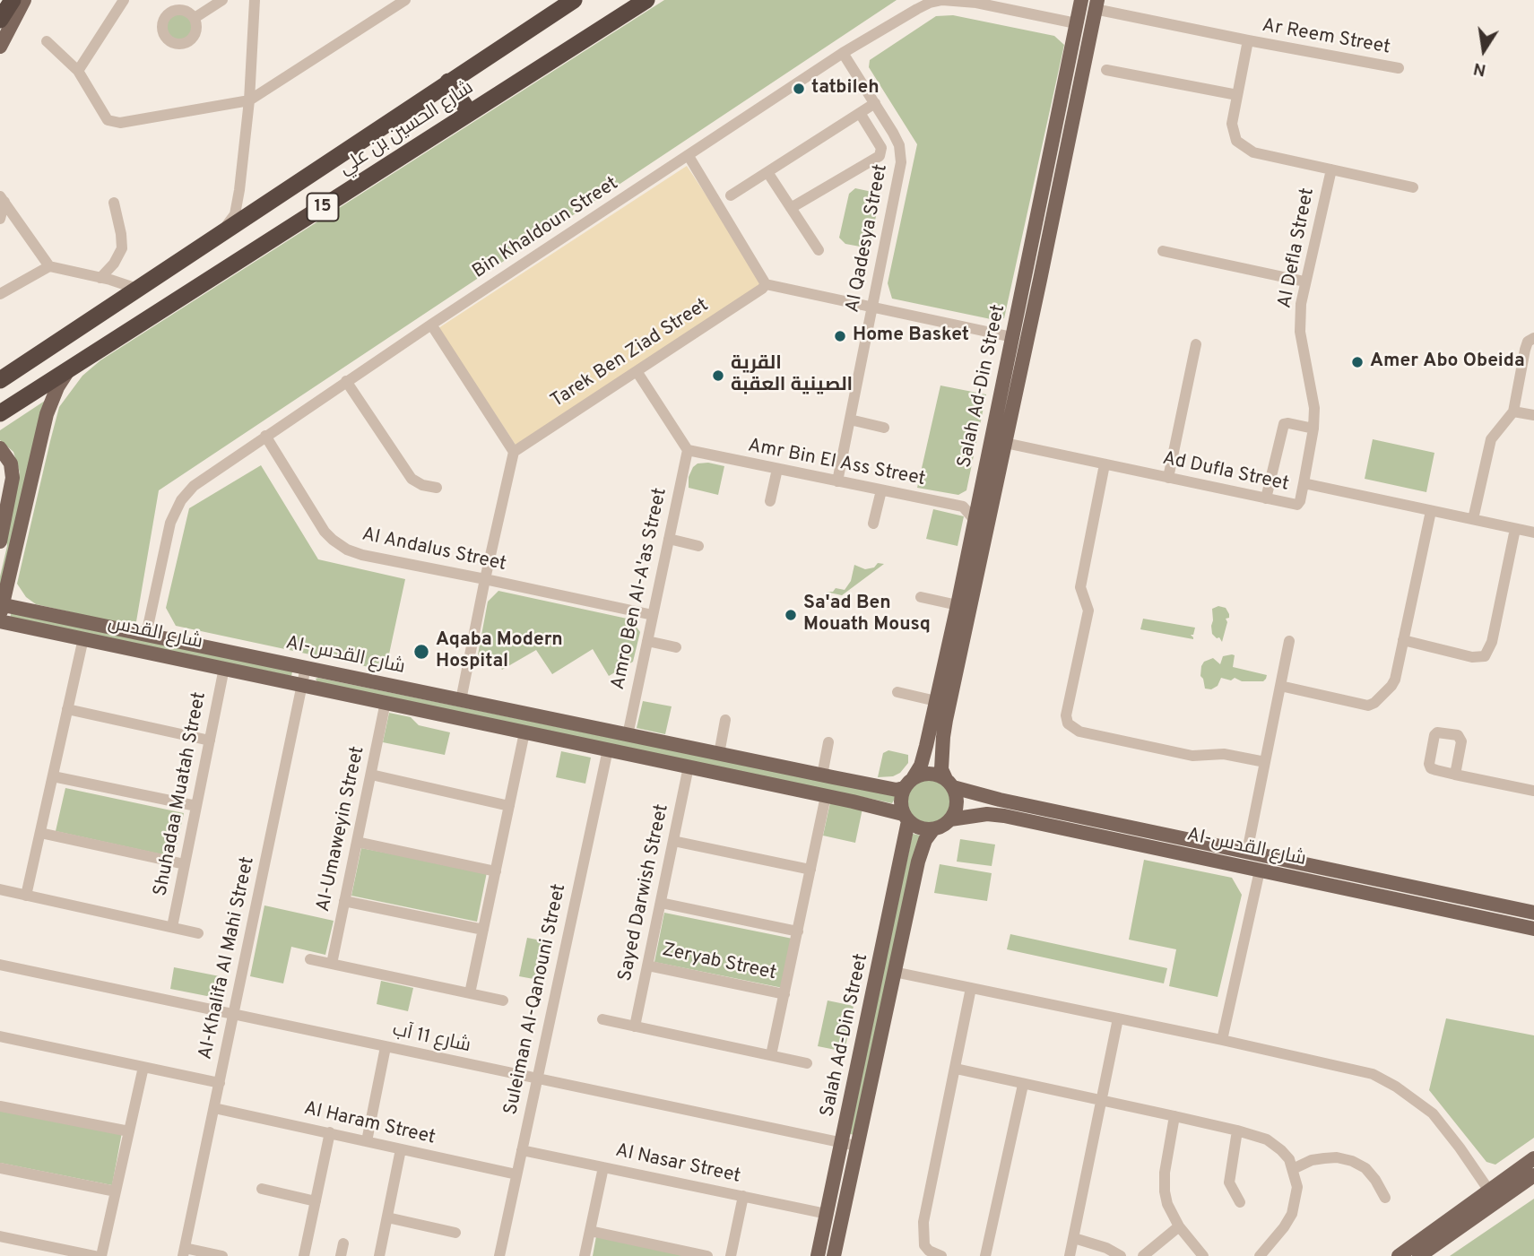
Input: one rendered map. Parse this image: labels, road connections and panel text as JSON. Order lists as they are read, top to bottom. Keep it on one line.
{"streets":{"highway":["شارع الحسين بن علي","15"],"main road":["Salah Ad-Din Street","شارع القدس","Al-شارع القدس"],"street":["Ar Reem Street","Bin Khaldoun Street","Al Qadesya Street","Al Defla Street","Tarek Ben Ziad Street","Amr Bin El Ass Street","Ad Dufla Street","Al Andalus Street","Amro Ben Al-A'as Street","Shuhadaa Muatah Street","Al-Umaweyin Street","Sayed Darwish Street","Al-Khalifa Al Mahi Street","Zeryab Street","Suleiman Al-Qanouni Street","شارع 11 آب","Al Haram Street","Al Nasar Street"]},"crossings":[["Ar Reem Street","Salah Ad-Din Street"],["Bin Khaldoun Street","Al Qadesya Street"],["Bin Khaldoun Street","Salah Ad-Din Street"],["Bin Khaldoun Street","Al Andalus Street"],["Bin Khaldoun Street","Al-شارع القدس"],["Al Qadesya Street","Amr Bin El Ass Street"],["Al Defla Street","Ad Dufla Street"],["Salah Ad-Din Street","Amr Bin El Ass Street"],["Salah Ad-Din Street","Ad Dufla Street"],["Salah Ad-Din Street","Al-شارع القدس"],["Salah Ad-Din Street","شارع 11 آب"],["Salah Ad-Din Street","Al Nasar Street"],["Amr Bin El Ass Street","Amro Ben Al-A'as Street"],["Al Andalus Street","Amro Ben Al-A'as Street"],["Amro Ben Al-A'as Street","Al-شارع القدس"],["شارع القدس","Al-شارع القدس"],["شارع القدس","Shuhadaa Muatah Street"],["شارع القدس","Al-Khalifa Al Mahi Street"],["Al-شارع القدس","Al-Umaweyin Street"],["Al-شارع القدس","Sayed Darwish Street"],["Al-شارع القدس","Al-Khalifa Al Mahi Street"],["Al-شارع القدس","Suleiman Al-Qanouni Street"],["Sayed Darwish Street","Zeryab Street"],["Al-Khalifa Al Mahi Street","شارع 11 آب"],["Al-Khalifa Al Mahi Street","Al Haram Street"],["Suleiman Al-Qanouni Street","شارع 11 آب"],["Suleiman Al-Qanouni Street","Al Haram Street"],["Suleiman Al-Qanouni Street","Al Nasar Street"]],"places":["tatbileh","Home Basket","Amer Abo Obeida","القرية الصينية العقبة","Sa'ad Ben Mouath Mousq","Aqaba Modern Hospital"],"north":"bottom"}
